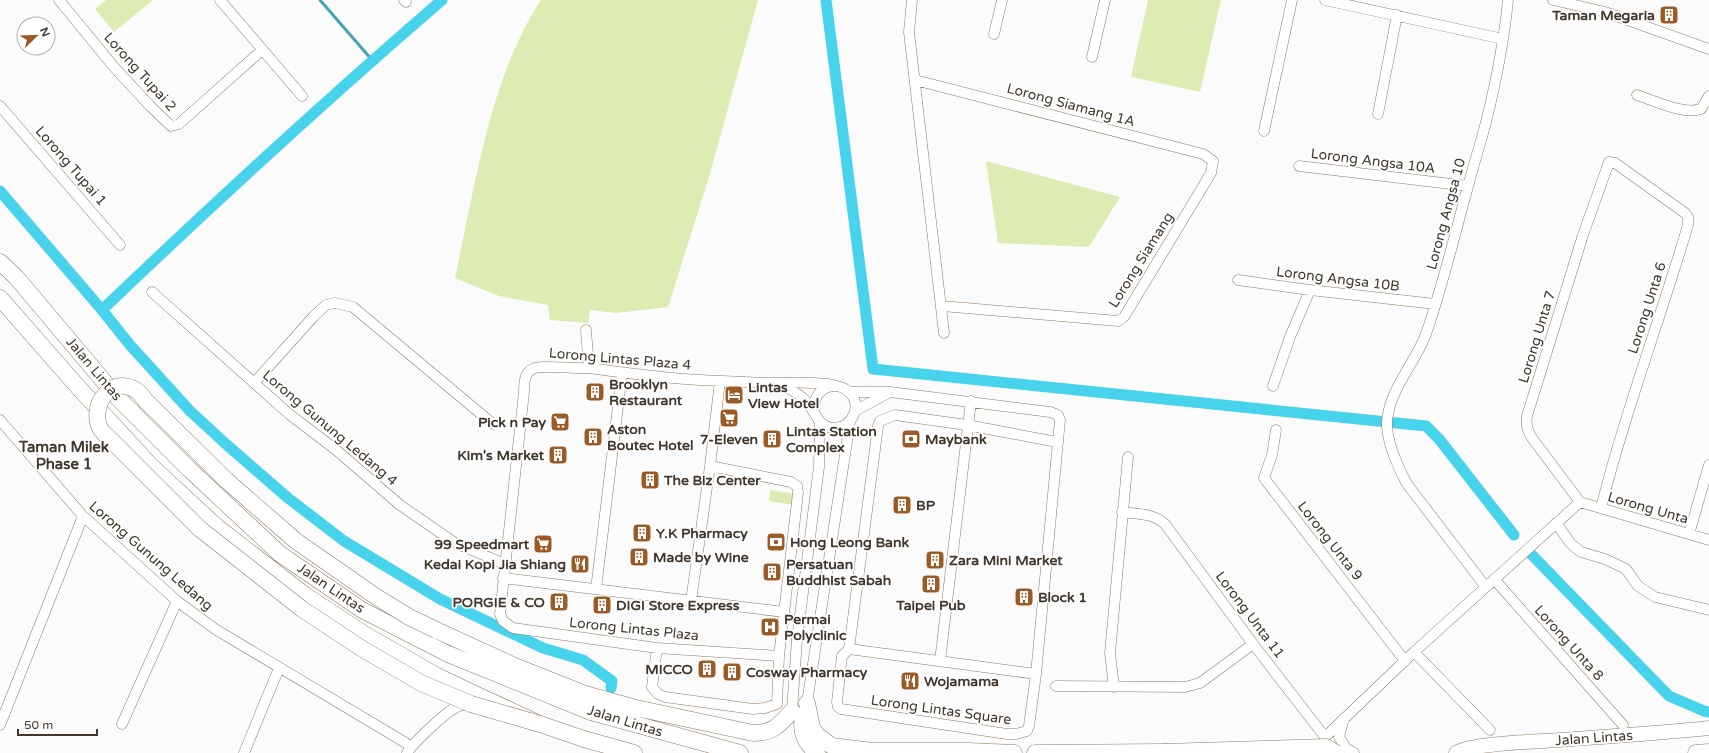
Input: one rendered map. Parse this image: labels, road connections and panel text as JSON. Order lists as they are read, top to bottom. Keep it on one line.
{"streets":{"highway":["Jalan Lintas"],"street":["Lorong Tupai 2","Lorong Siamang 1A","Lorong Angsa 10A","Lorong Tupai 1","Lorong Angsa 10","Lorong Siamang","Lorong Angsa 10B","Lorong Unta 6","Lorong Unta 7","Lorong Lintas Plaza 4","Lorong Gunung Ledang 4","Lorong Unta","Lorong Unta 9","Lorong Gunung Ledang","Lorong Unta 11","Lorong Lintas Plaza","Lorong Unta 8","Lorong Lintas Square"]},"crossings":[["Lorong Siamang 1A","Lorong Siamang"],["Lorong Angsa 10A","Lorong Angsa 10"],["Lorong Angsa 10","Lorong Angsa 10B"],["Lorong Unta 6","Lorong Unta 7"],["Lorong Unta 6","Lorong Unta"],["Lorong Unta 7","Lorong Unta"],["Lorong Lintas Plaza 4","Lorong Gunung Ledang 4"],["Lorong Lintas Plaza 4","Lorong Lintas Plaza"]],"districts":["Taman Milek Phase 1"],"places":{"building":["Taman Megaria","Brooklyn Restaurant","Aston Boutec Hotel","Lintas Station Complex","Kim's Market","The Biz Center","BP","Y.K Pharmacy","Made by Wine","Zara Mini Market","Persatuan Buddhist Sabah","Taipei Pub","Block 1","PORGIE & CO","DIGI Store Express","MICCO","Cosway Pharmacy"],"hotel":["Lintas View Hotel"],"supermarket":["7-Eleven","Pick n Pay","99 Speedmart"],"bank":["Maybank","Hong Leong Bank"],"restaurant":["Kedai Kopi Jia Shiang","Wojamama"],"hospital":["Permai Polyclinic"]},"scale_bar":"50 m","north":"top right"}
